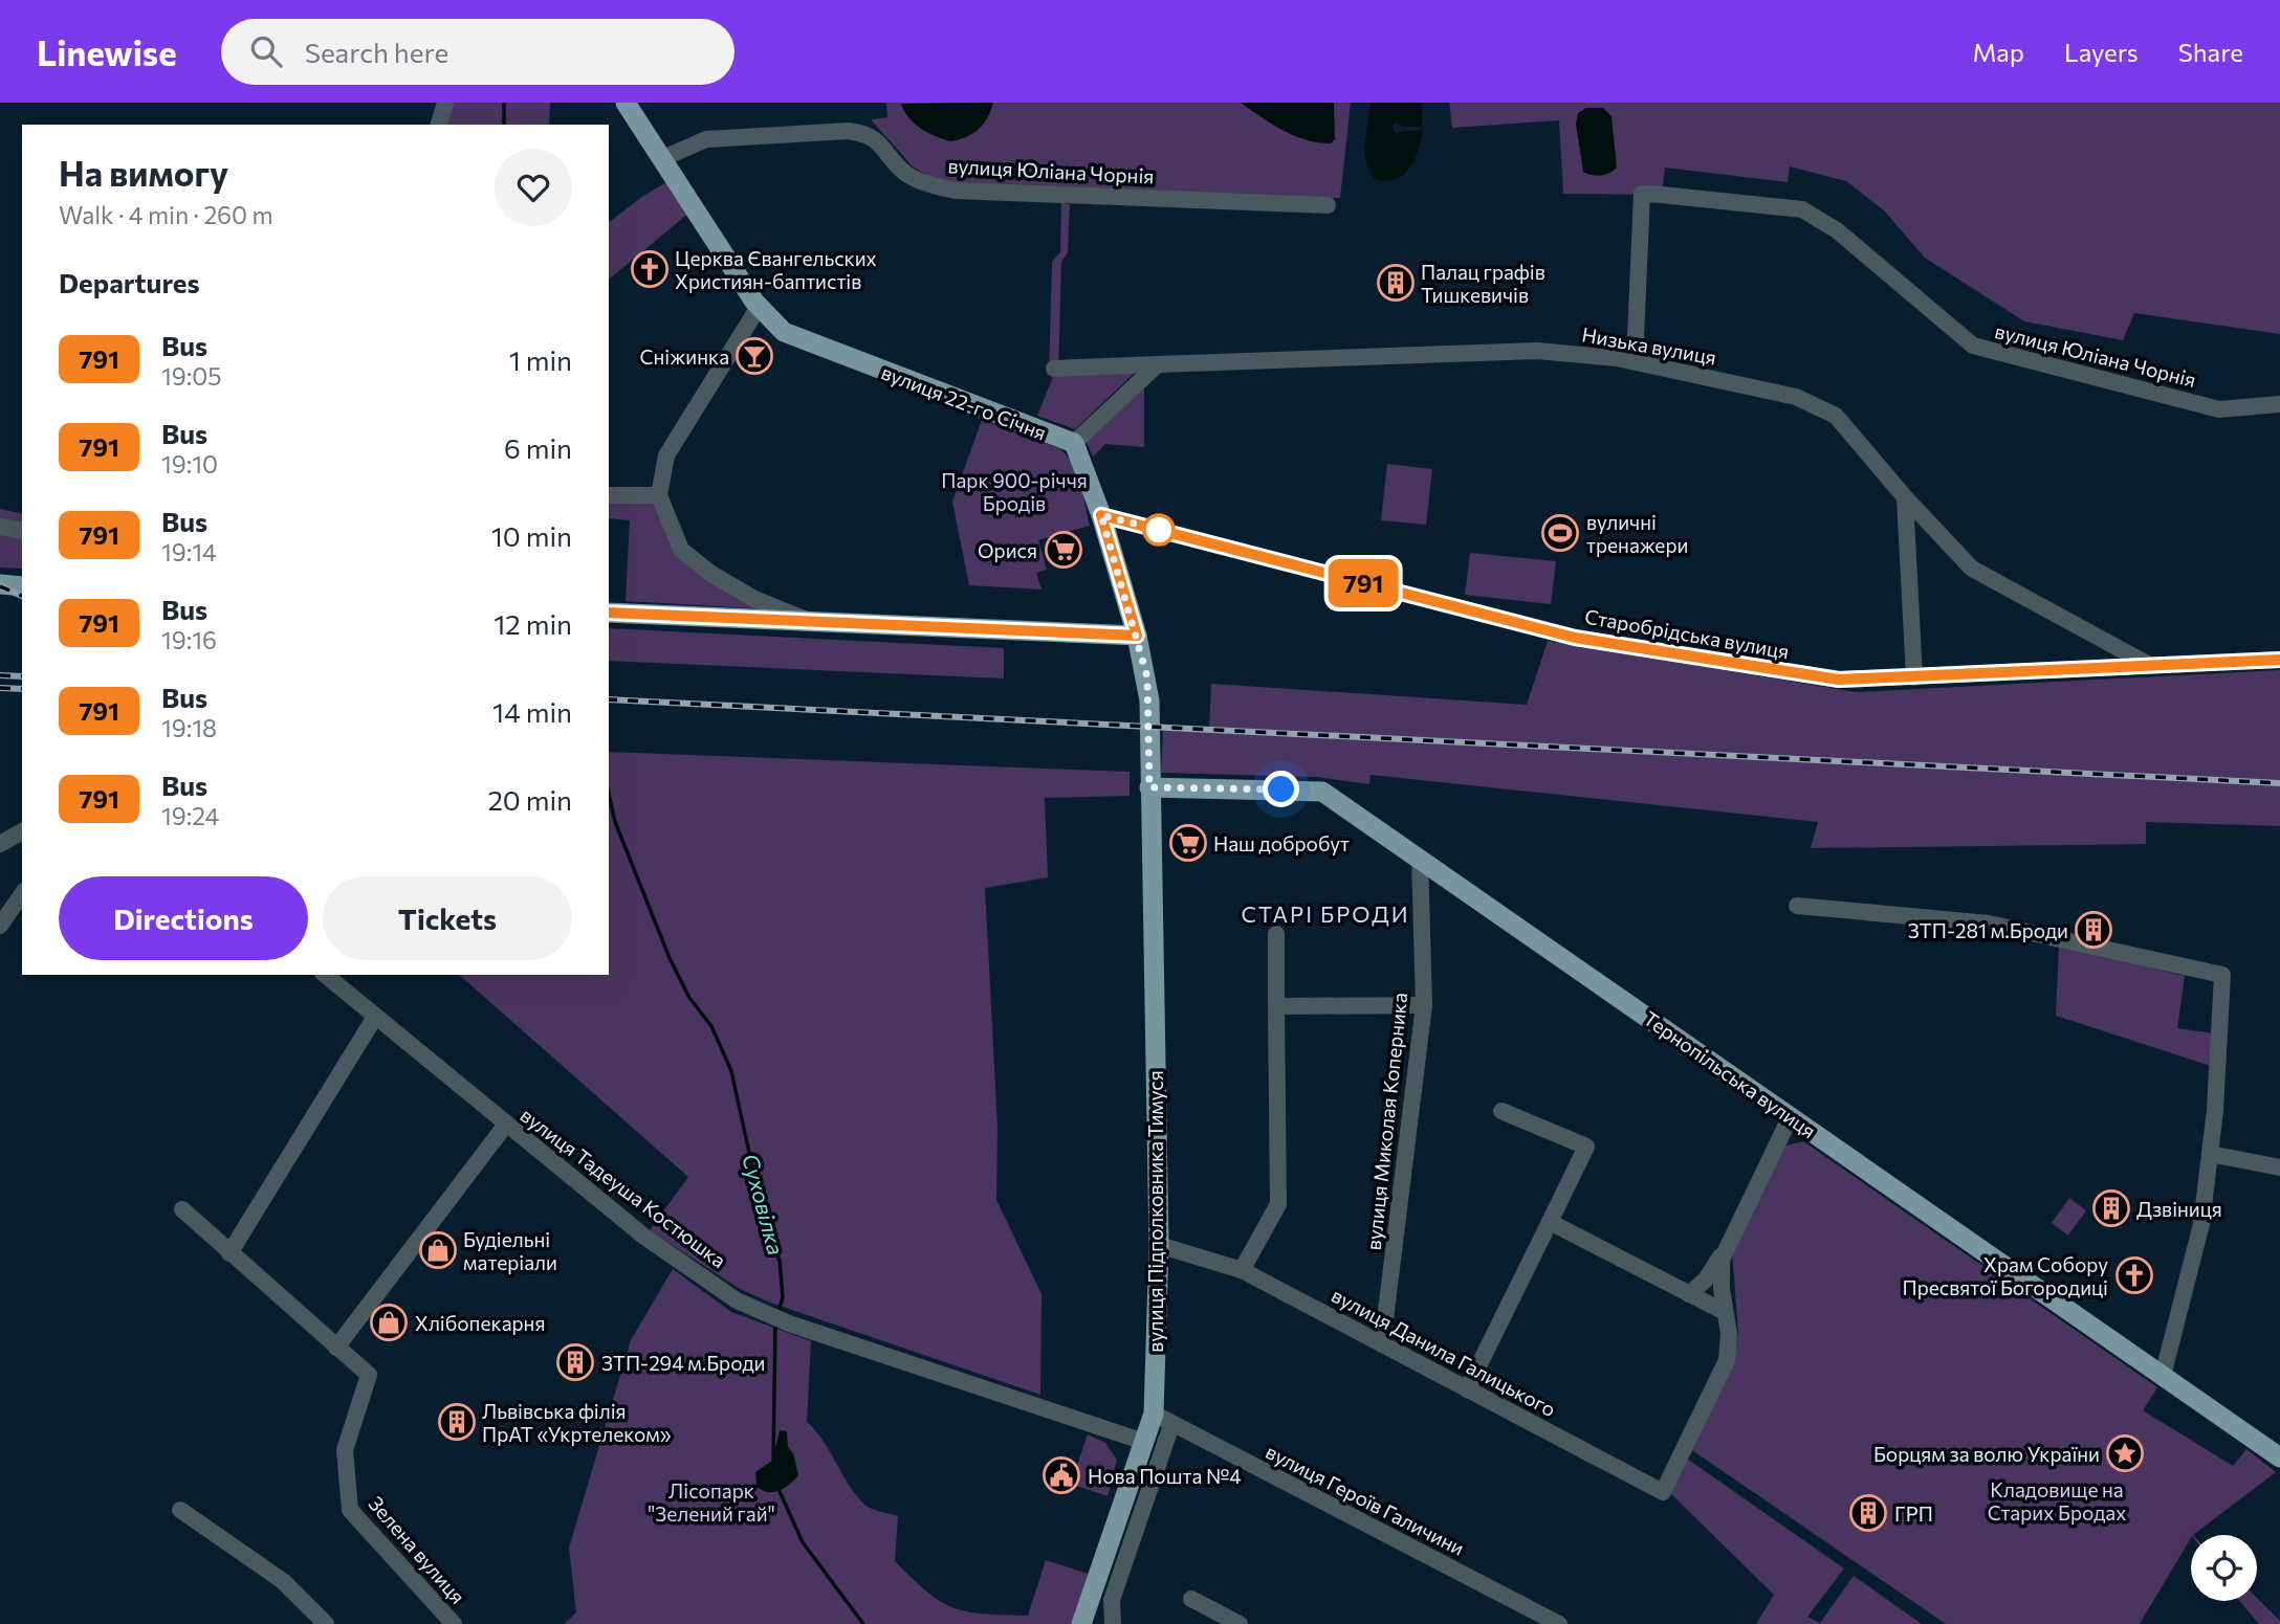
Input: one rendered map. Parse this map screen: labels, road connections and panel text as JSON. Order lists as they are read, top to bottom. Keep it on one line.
{"streets":{"main road":["вулиця 22-го Січня","Тернопільська вулиця","вулиця Підполковника Тимуся"],"street":["вулиця Юліана Чорнія","Низька вулиця","Старобрідська вулиця","вулиця Миколая Коперника","вулиця Тадеуша Костюшка","вулиця Данила Галицького","вулиця Героїв Галичини","Зелена вулиця"]},"crossings":[["вулиця Юліана Чорнія","Низька вулиця"],["вулиця Юліана Чорнія","вулиця 22-го Січня"],["Низька вулиця","Старобрідська вулиця"],["вулиця 22-го Січня","Старобрідська вулиця"],["вулиця 22-го Січня","Тернопільська вулиця"],["вулиця 22-го Січня","вулиця Підполковника Тимуся"],["Тернопільська вулиця","вулиця Миколая Коперника"],["Тернопільська вулиця","вулиця Підполковника Тимуся"],["вулиця Миколая Коперника","вулиця Данила Галицького"],["вулиця Тадеуша Костюшка","вулиця Підполковника Тимуся"],["вулиця Підполковника Тимуся","вулиця Данила Галицького"],["вулиця Підполковника Тимуся","вулиця Героїв Галичини"]],"districts":["СТАРІ БРОДИ"],"water":["Суховілка"],"parks":["Парк 900-річчя Бродів","Кладовище на Старих Бродах","Лісопарк \"Зелений гай\""],"places":{"church":["Церква Євангельских Християн-баптистів","Храм Собору Пресвятої Богородиці"],"building":["Палац графів Тишкевичів","ЗТП-281 м.Броди","Дзвіниця","ЗТП-294 м.Броди","Львівська філія ПрАТ «Укртелеком»","ГРП"],"bar":["Сніжинка"],"sports":["вуличні тренажери"],"supermarket":["Орися","Наш добробут"],"shop":["Будіельні матеріали","Хлібопекарня"],"place":["Борцям за волю України"],"public building":["Нова Пошта №4"]},"lines":["bus line 791"],"page":{"header":"Linewise","search":"Search here","nav":["Map","Layers","Share"],"on_map":"791","heading":[["На вимогу","Walk · 4 min · 260 m"],"Departures"],"list":[{"mark":"791","name":"Bus","note":"19:05","value":"1 min"},{"mark":"791","name":"Bus","note":"19:10","value":"6 min"},{"mark":"791","name":"Bus","note":"19:14","value":"10 min"},{"mark":"791","name":"Bus","note":"19:16","value":"12 min"},{"mark":"791","name":"Bus","note":"19:18","value":"14 min"},{"mark":"791","name":"Bus","note":"19:24","value":"20 min"}],"buttons":["Directions","Tickets"]}}
